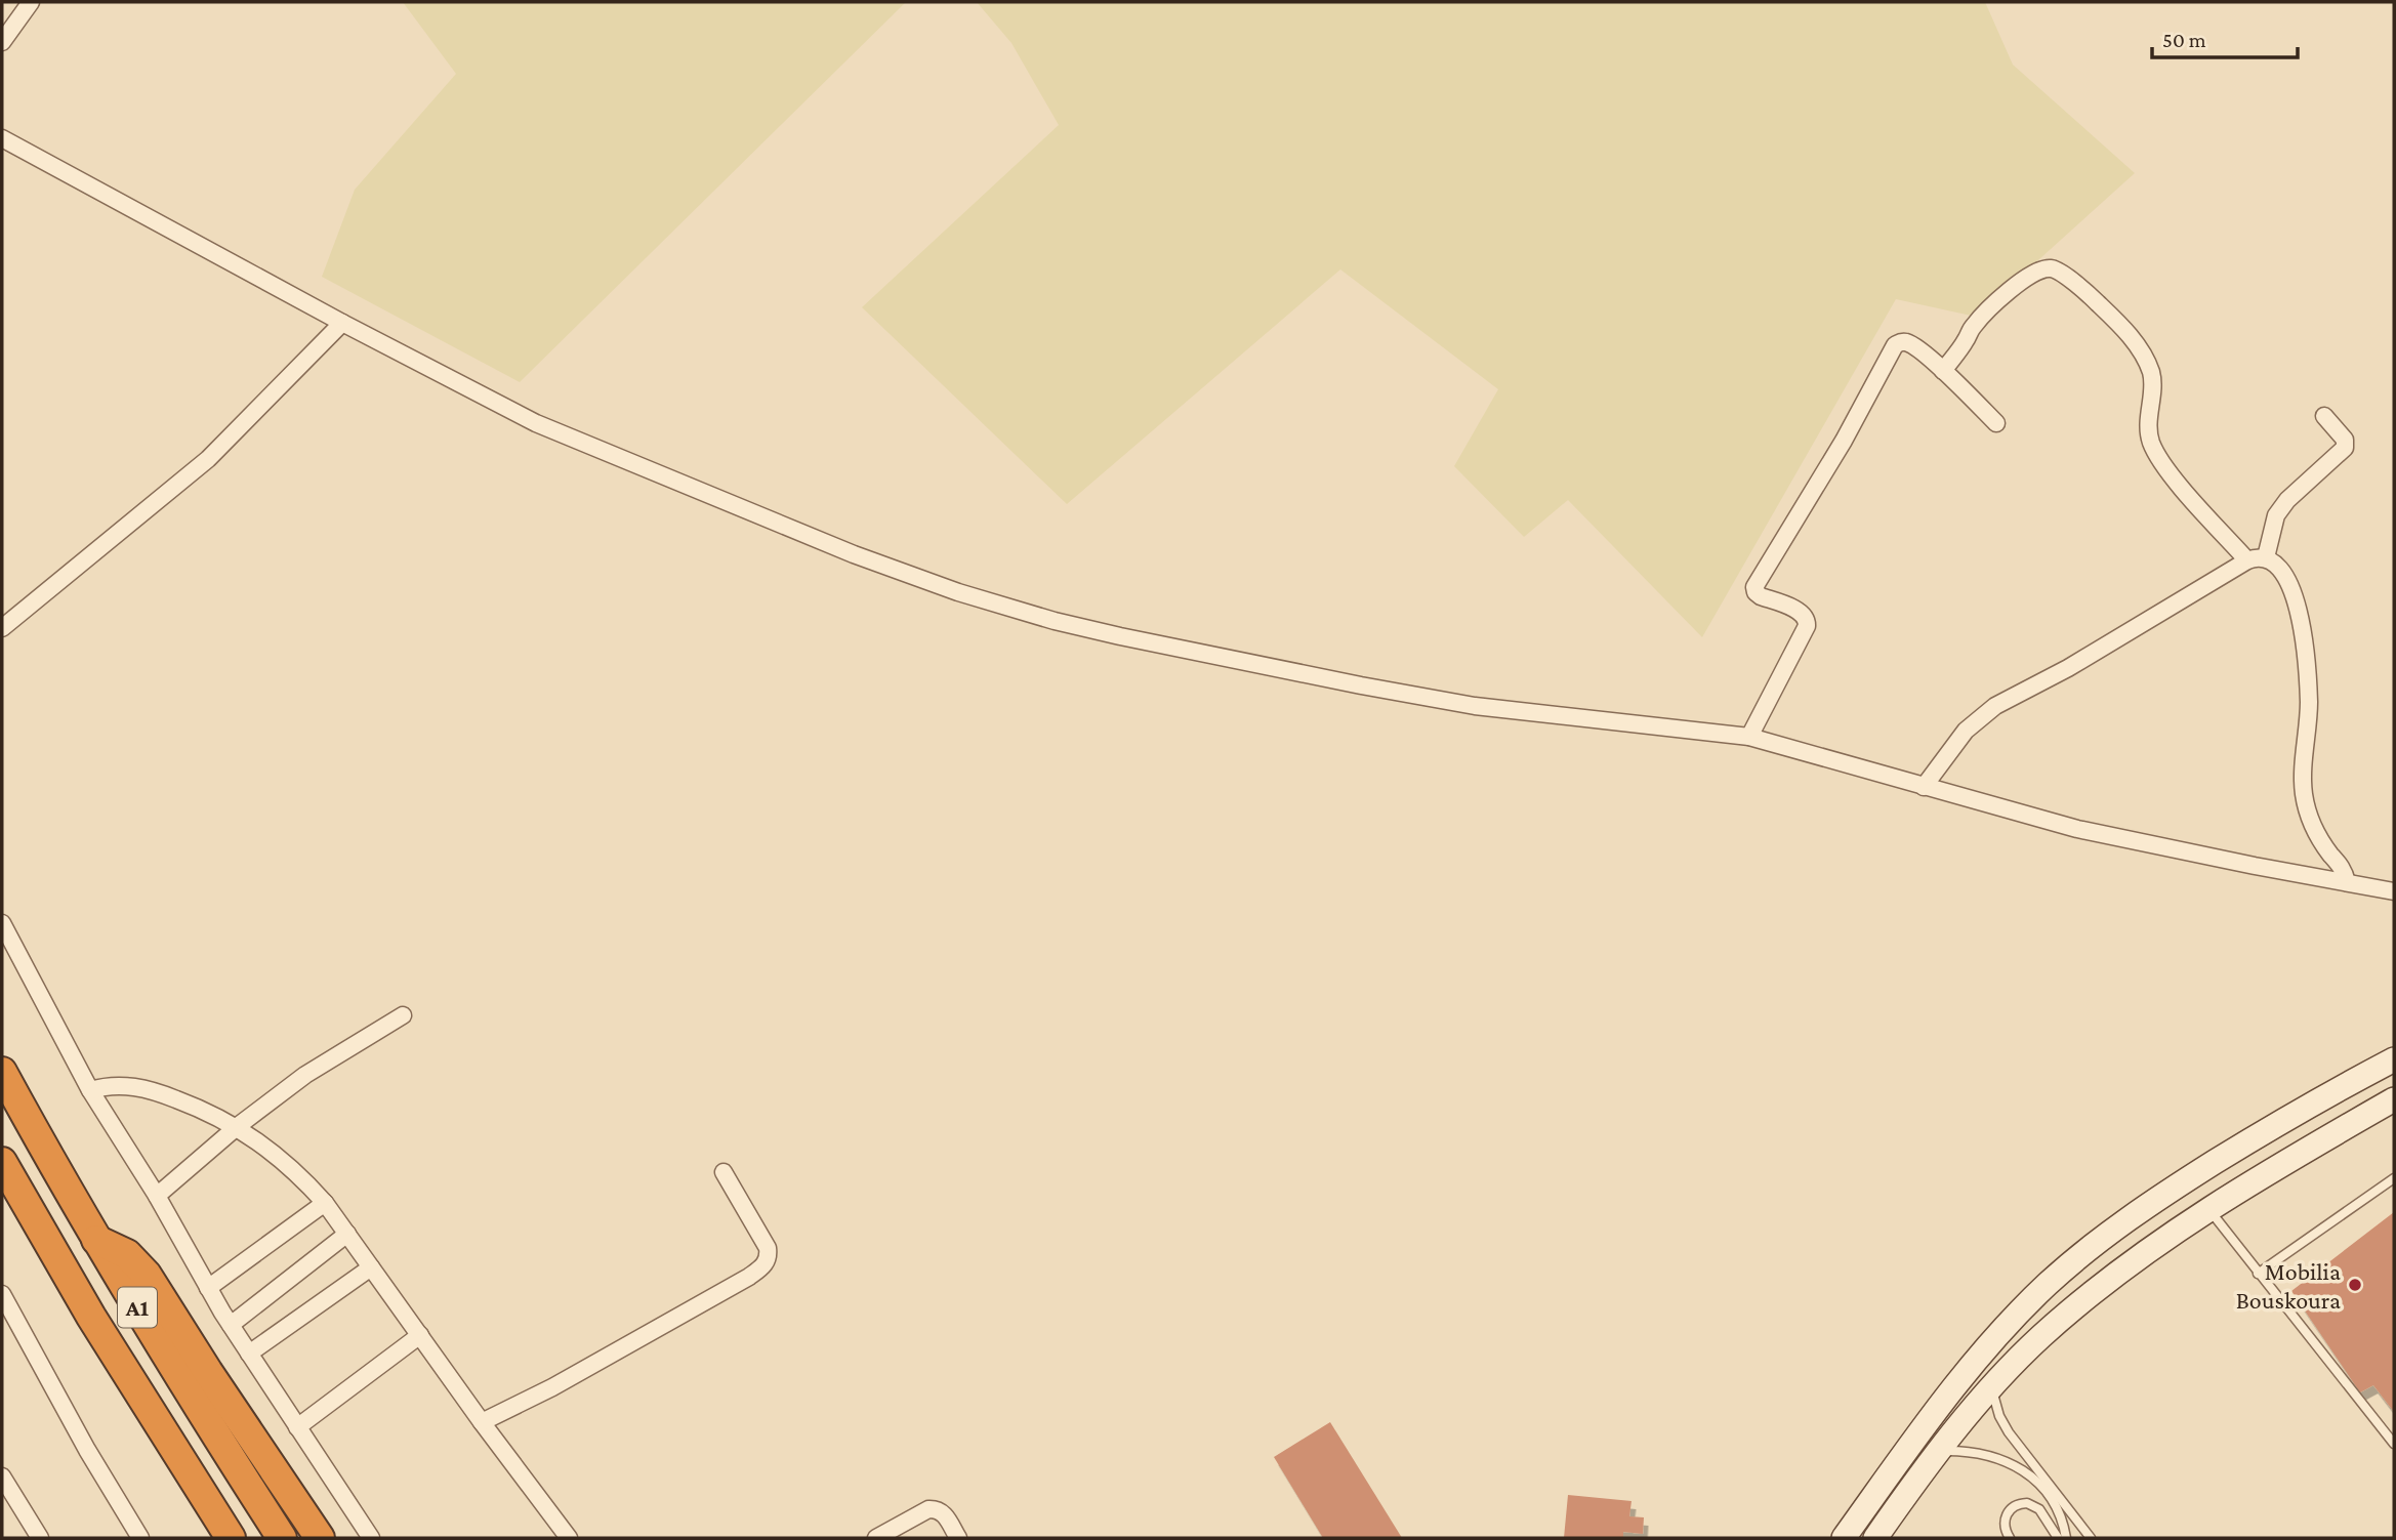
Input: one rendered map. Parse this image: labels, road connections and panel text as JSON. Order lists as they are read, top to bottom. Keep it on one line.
{"streets":{"highway":["A1"]},"places":["Mobilia Bouskoura"],"scale_bar":"50 m"}
